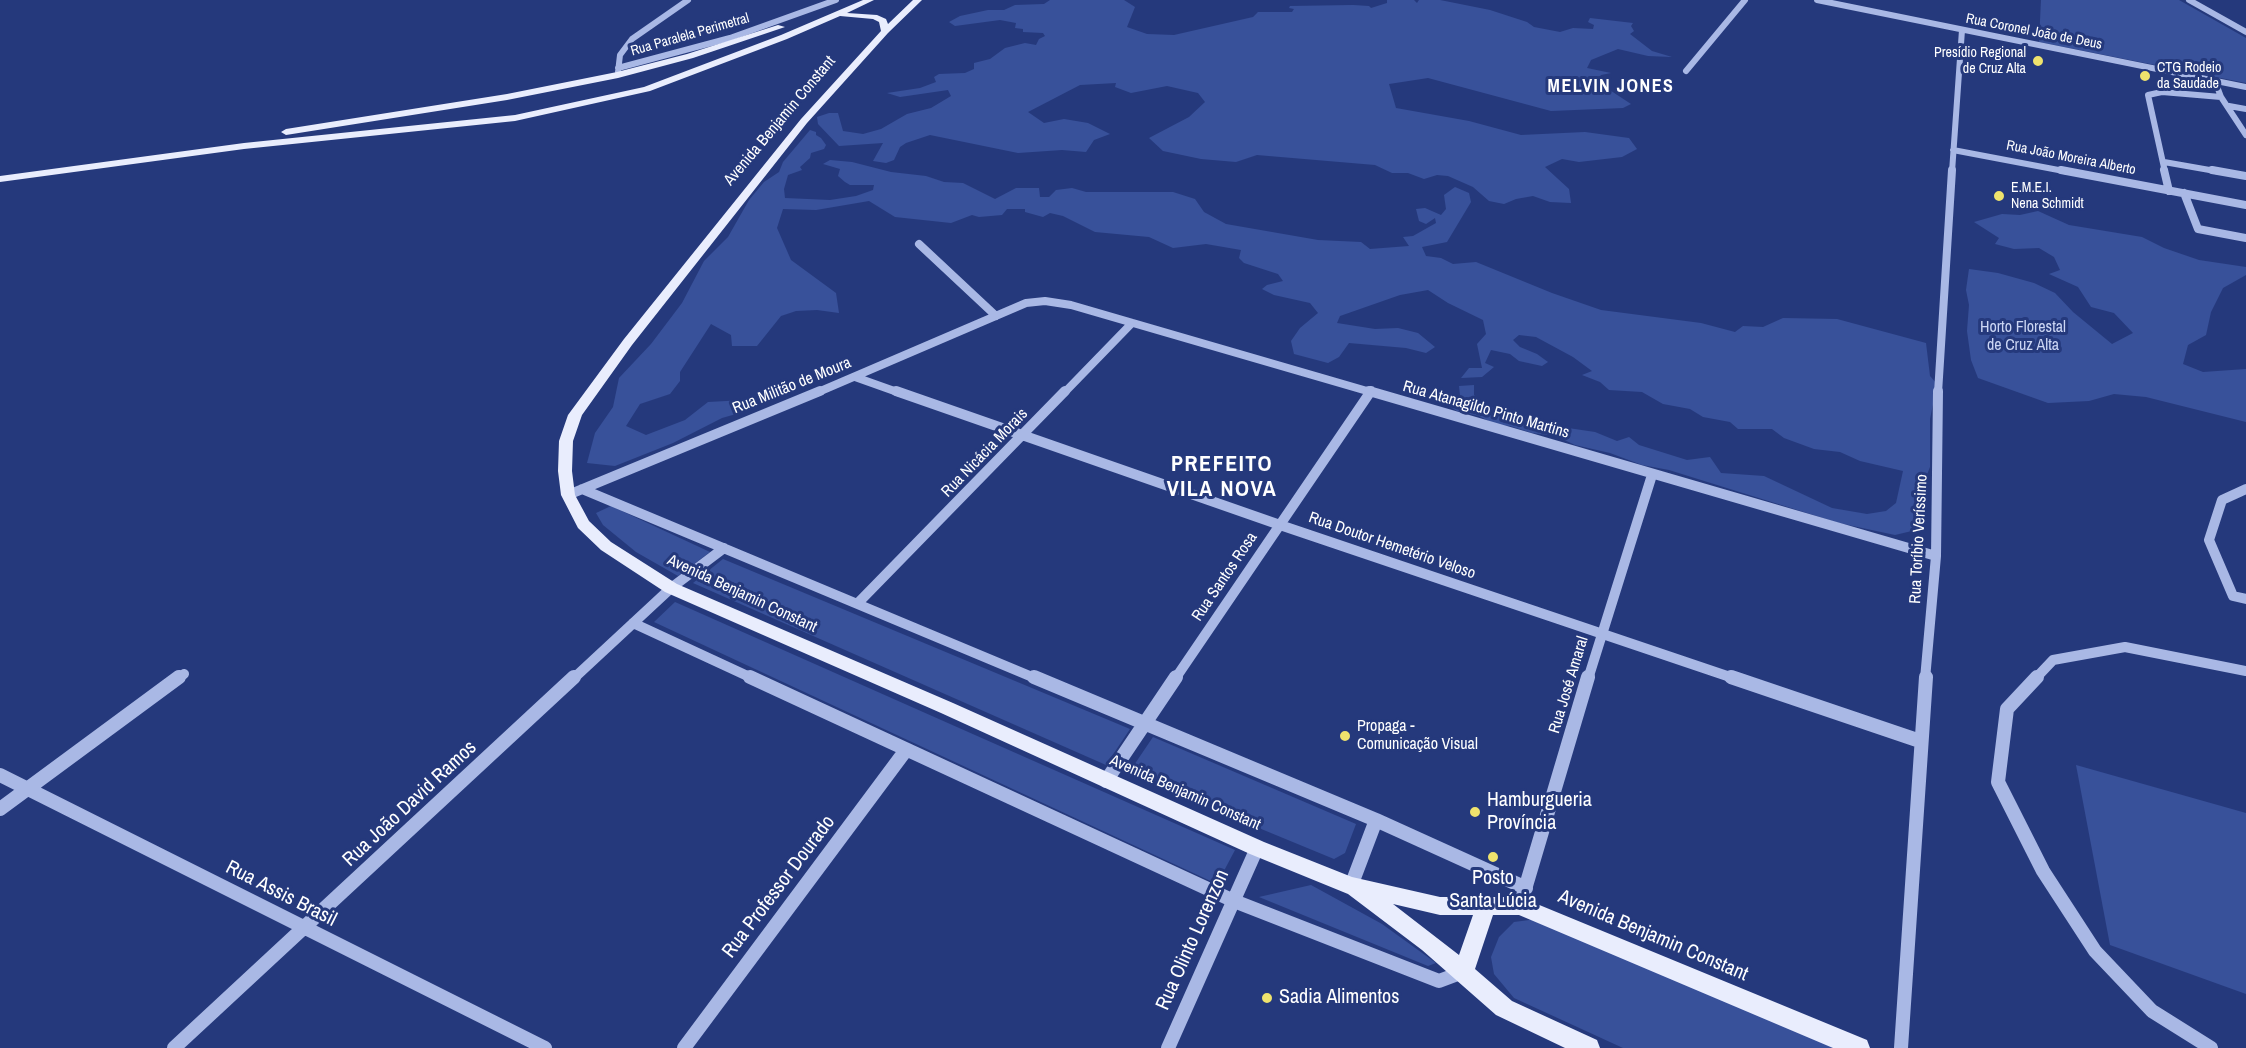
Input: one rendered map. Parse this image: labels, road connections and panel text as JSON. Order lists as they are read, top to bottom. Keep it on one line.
{"streets":{"main road":["Avenida Benjamin Constant"],"street":["Rua Coronel João de Deus","Rua Paralela Perimetral","Rua João Moreira Alberto","Rua Militão de Moura","Rua Atanagildo Pinto Martins","Rua Nicácia Morais","Rua Toríbio Veríssimo","Rua Doutor Hemetério Veloso","Rua Santos Rosa","Rua José Amaral","Rua João David Ramos","Rua Professor Dourado","Rua Assis Brasil","Rua Olinto Lorenzon"]},"crossings":[["Rua Coronel João de Deus","Rua Toríbio Veríssimo"],["Avenida Benjamin Constant","Rua Militão de Moura"],["Avenida Benjamin Constant","Rua Nicácia Morais"],["Avenida Benjamin Constant","Rua Santos Rosa"],["Avenida Benjamin Constant","Rua José Amaral"],["Avenida Benjamin Constant","Rua João David Ramos"],["Avenida Benjamin Constant","Rua Olinto Lorenzon"],["Rua João Moreira Alberto","Rua Toríbio Veríssimo"],["Rua Militão de Moura","Rua Atanagildo Pinto Martins"],["Rua Militão de Moura","Rua Doutor Hemetério Veloso"],["Rua Atanagildo Pinto Martins","Rua Nicácia Morais"],["Rua Atanagildo Pinto Martins","Rua Toríbio Veríssimo"],["Rua Atanagildo Pinto Martins","Rua Santos Rosa"],["Rua Atanagildo Pinto Martins","Rua José Amaral"],["Rua Nicácia Morais","Rua Doutor Hemetério Veloso"],["Rua Toríbio Veríssimo","Rua Doutor Hemetério Veloso"],["Rua Doutor Hemetério Veloso","Rua Santos Rosa"],["Rua Doutor Hemetério Veloso","Rua José Amaral"],["Rua João David Ramos","Rua Assis Brasil"]],"districts":["MELVIN JONES","PREFEITO VILA NOVA"],"parks":["Horto Florestal de Cruz Alta"],"places":["Presídio Regional de Cruz Alta","CTG Rodeio da Saudade","E.M.E.I. Nena Schmidt","Propaga - Comunicação Visual","Hamburgueria Província","Posto Santa Lúcia","Sadia Alimentos"]}
